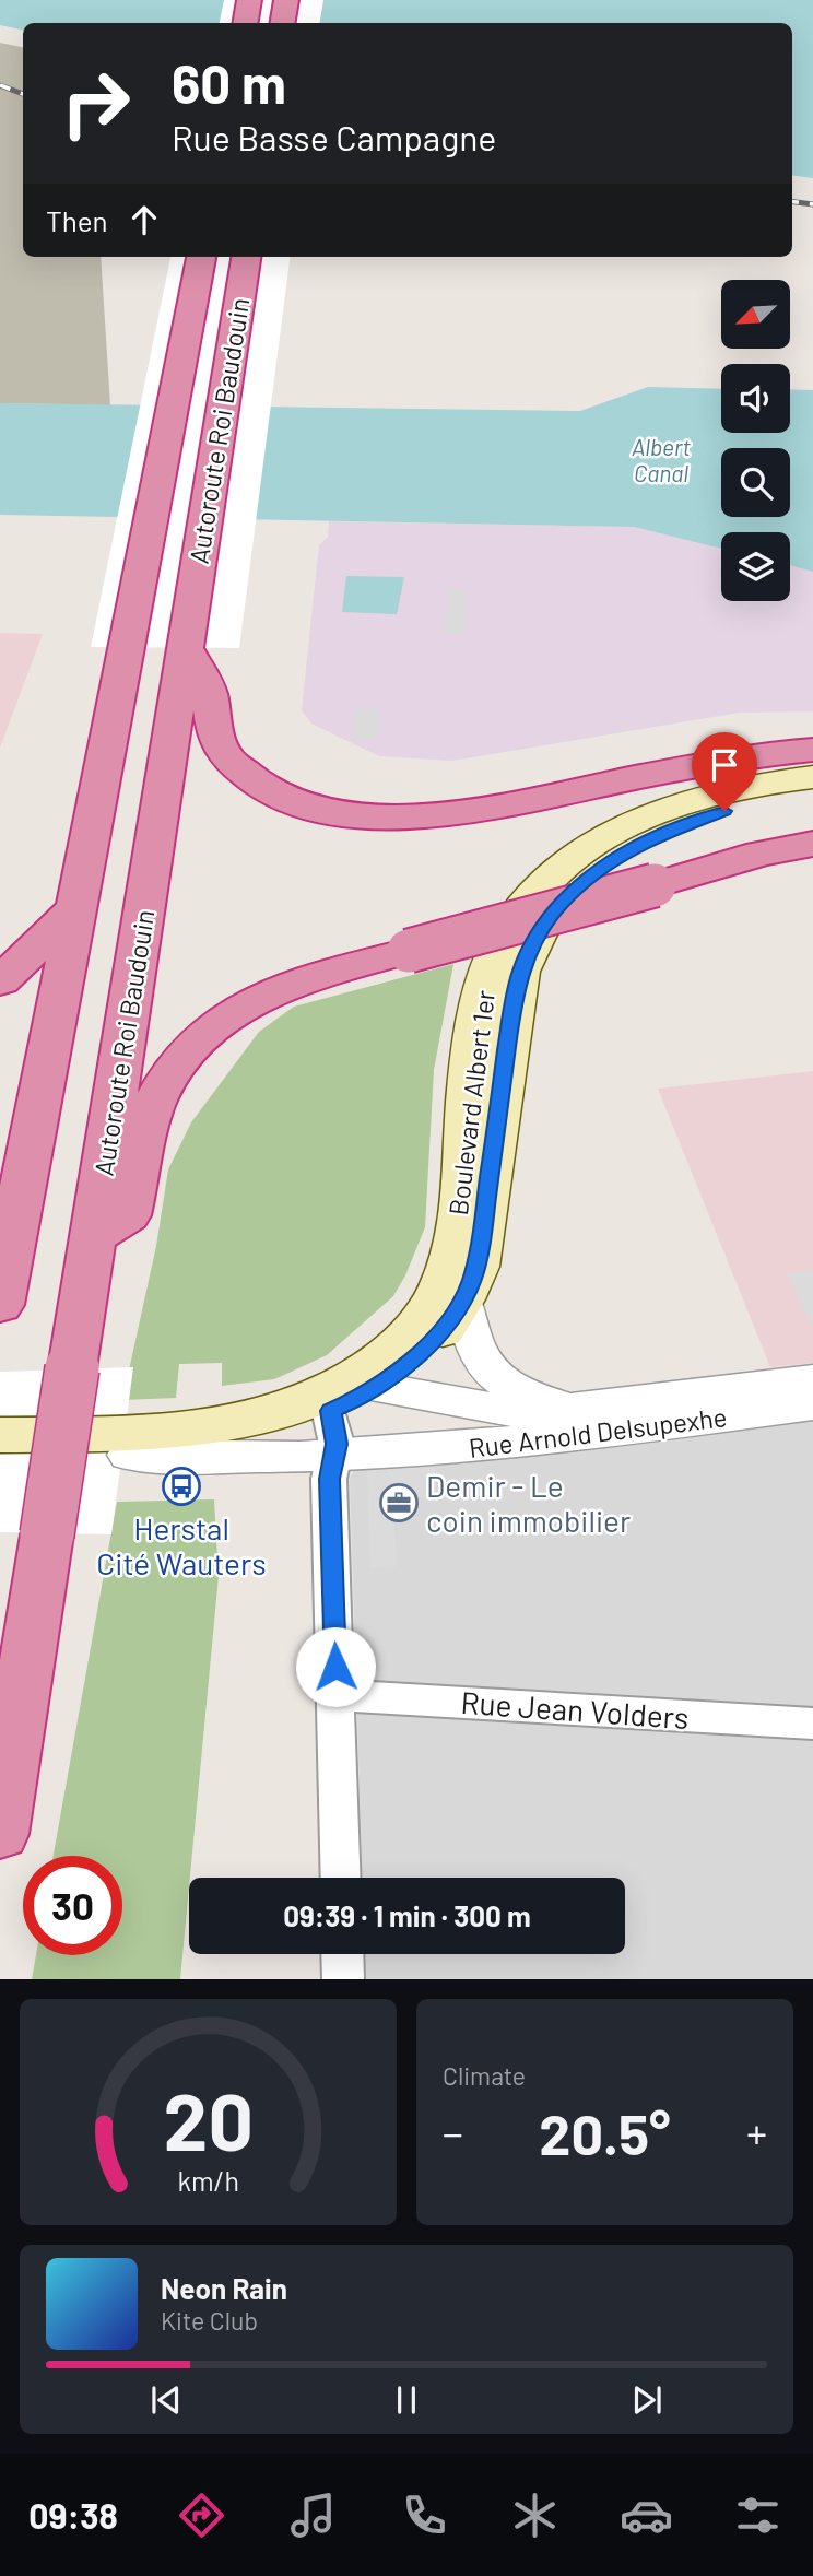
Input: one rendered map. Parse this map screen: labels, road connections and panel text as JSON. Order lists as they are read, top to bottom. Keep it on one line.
{"streets":{"highway":["Autoroute Roi Baudouin"],"main road":["Boulevard Albert 1er"],"street":["Rue Arnold Delsupexhe","Rue Jean Volders"]},"crossings":[["Boulevard Albert 1er","Rue Arnold Delsupexhe"]],"water":["Albert Canal"],"places":{"bus stop":["Herstal Cité Wauters"],"office":["Demir - Le coin immobilier"]},"north":"bottom left","page":{"turn":["60 m","Rue Basse Campagne"],"then":"Then","limit":"30","trip":"09:39 · 1 min · 300 m","tile":"Climate","heat":["−","20.5°","+"],"song":["Neon Rain","Kite Club"],"tabs":"09:38","gauge":["20","km/h"]}}
